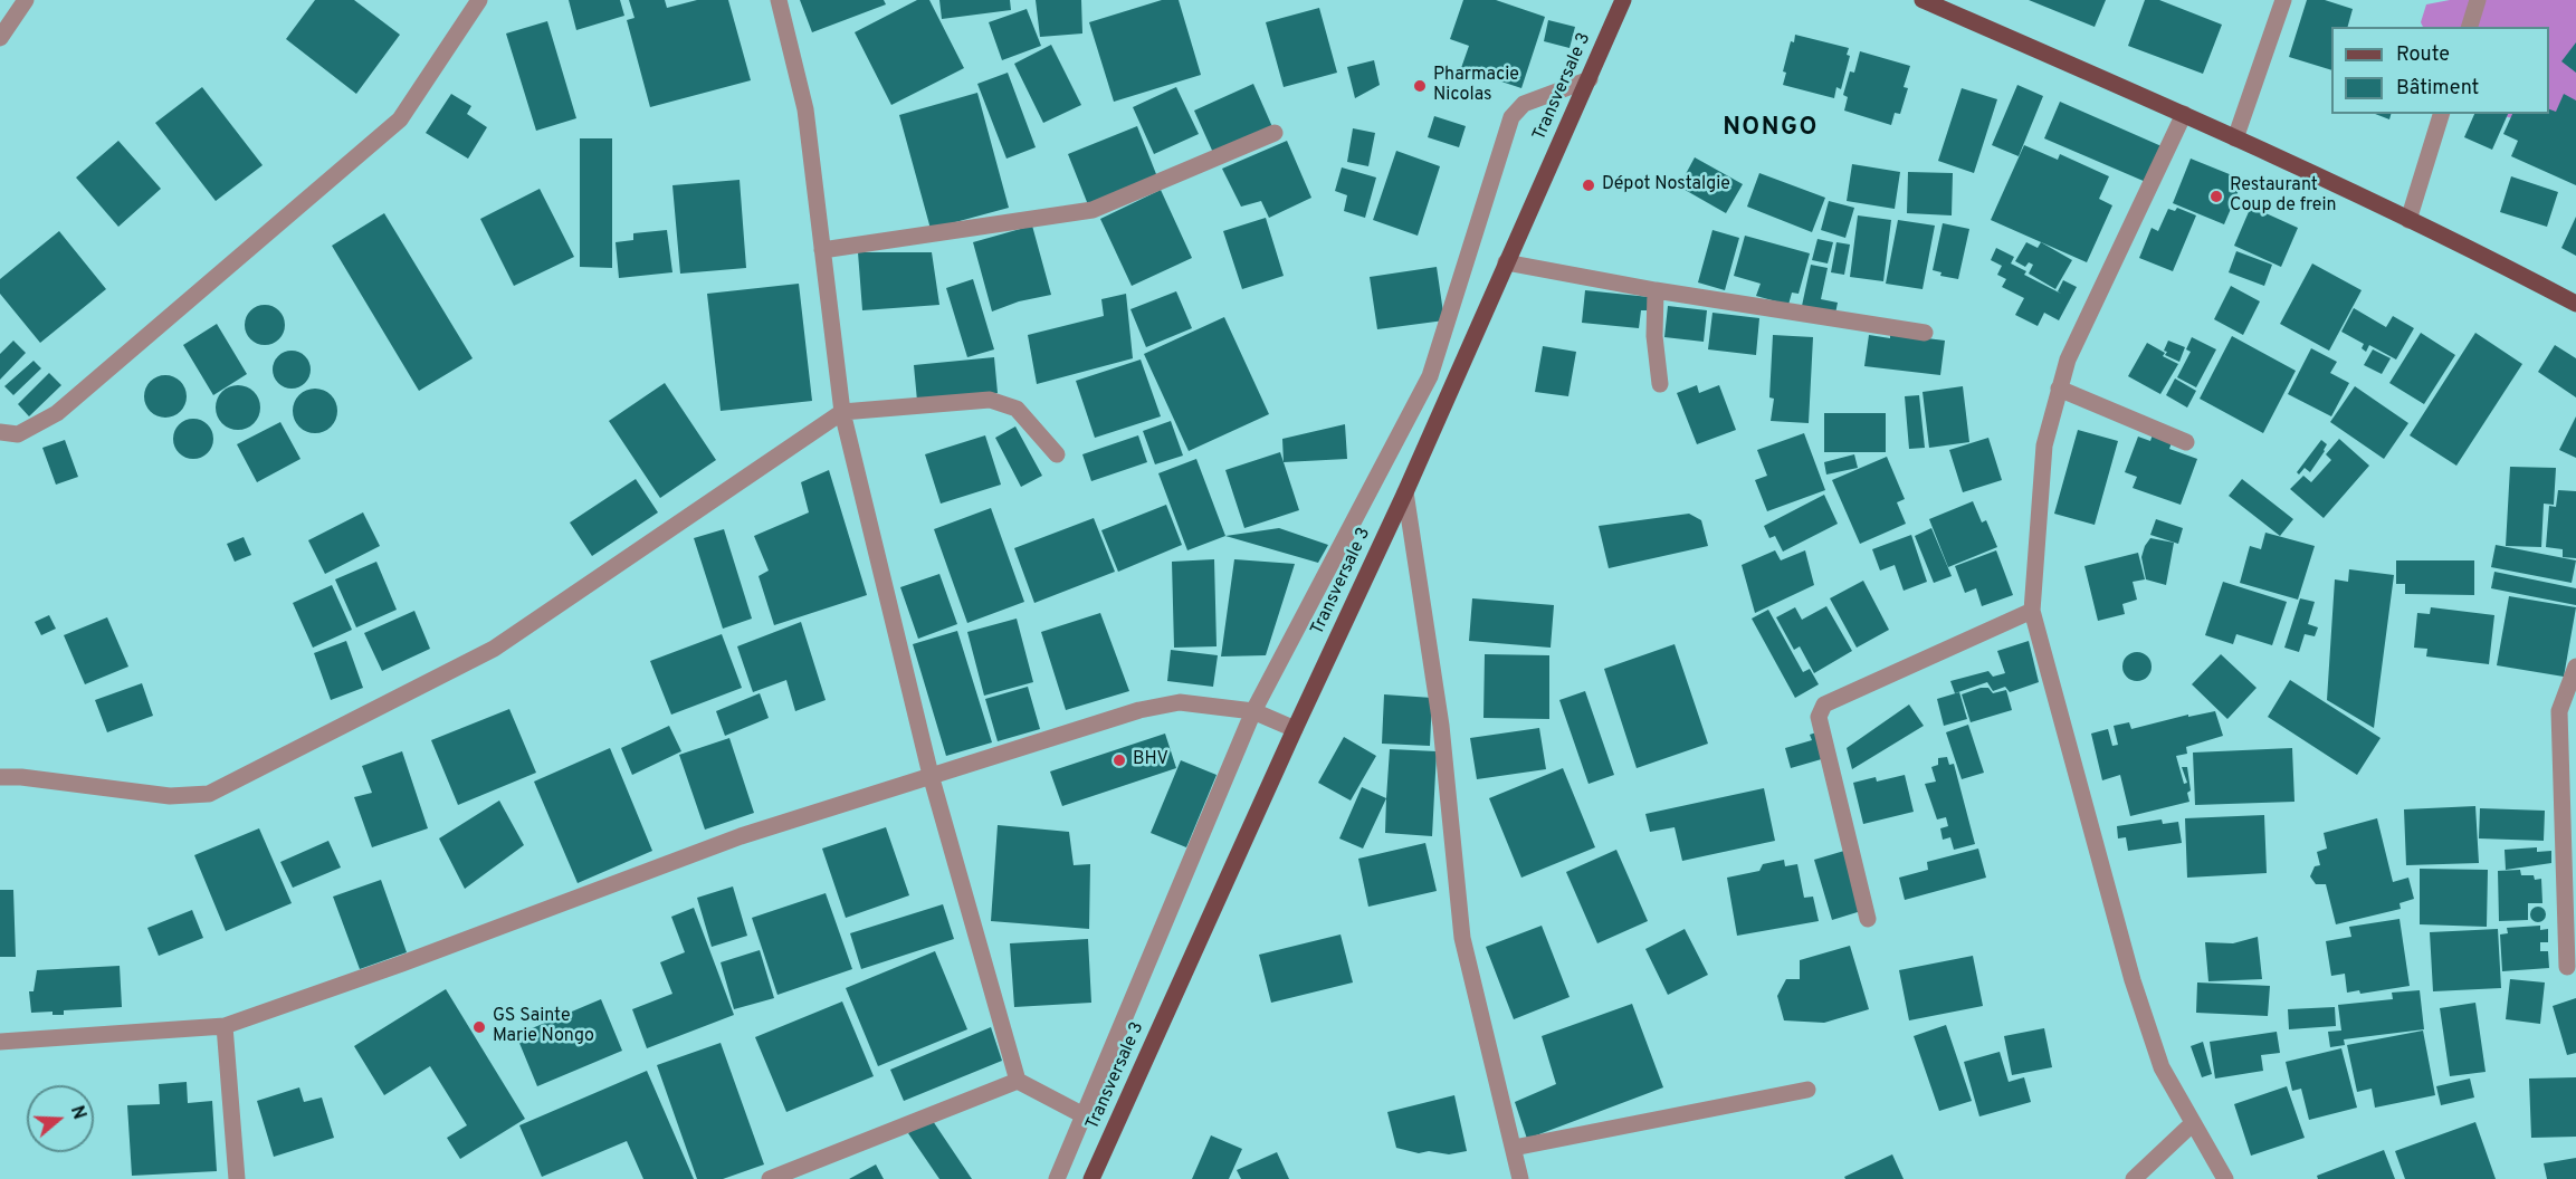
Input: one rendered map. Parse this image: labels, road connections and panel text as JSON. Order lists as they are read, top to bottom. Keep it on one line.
{"streets":{"main road":["Transversale 3"]},"districts":["NONGO"],"places":["Pharmacie Nicolas","Dépot Nostalgie","Restaurant Coup de frein","BHV","GS Sainte Marie Nongo"],"legend":["Route","Bâtiment"],"north":"right"}
